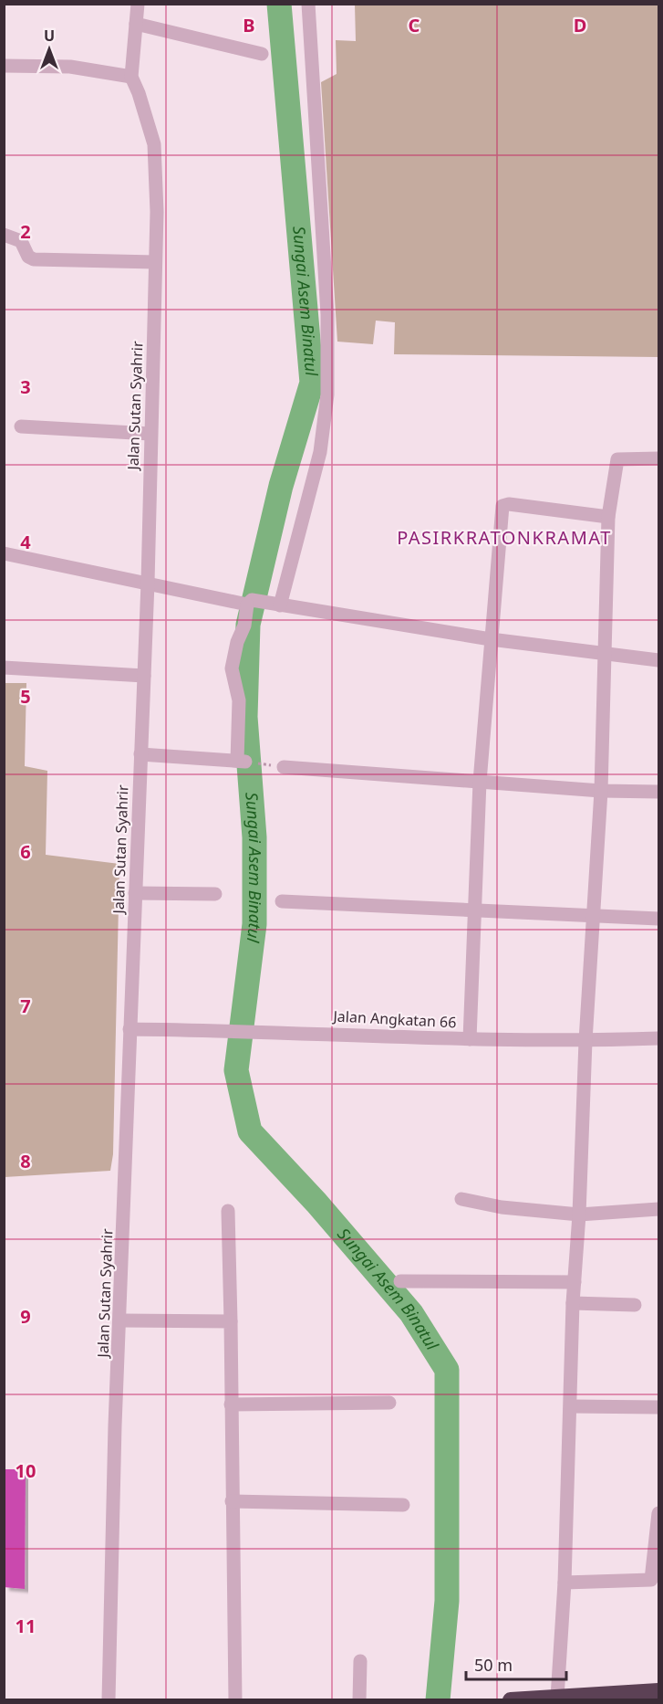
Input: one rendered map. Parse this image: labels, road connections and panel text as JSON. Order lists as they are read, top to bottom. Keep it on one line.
{"streets":{"street":["Jalan Sutan Syahrir","Jalan Angkatan 66"]},"crossings":[["Jalan Sutan Syahrir","Jalan Angkatan 66"]],"districts":["PASIRKRATONKRAMAT"],"water":["Sungai Asem Binatul"],"scale_bar":"50 m","north":"top","grid":{"columns":["B","C","D"],"rows":["2","3","4","5","6","7","8","9","10","11"]}}
